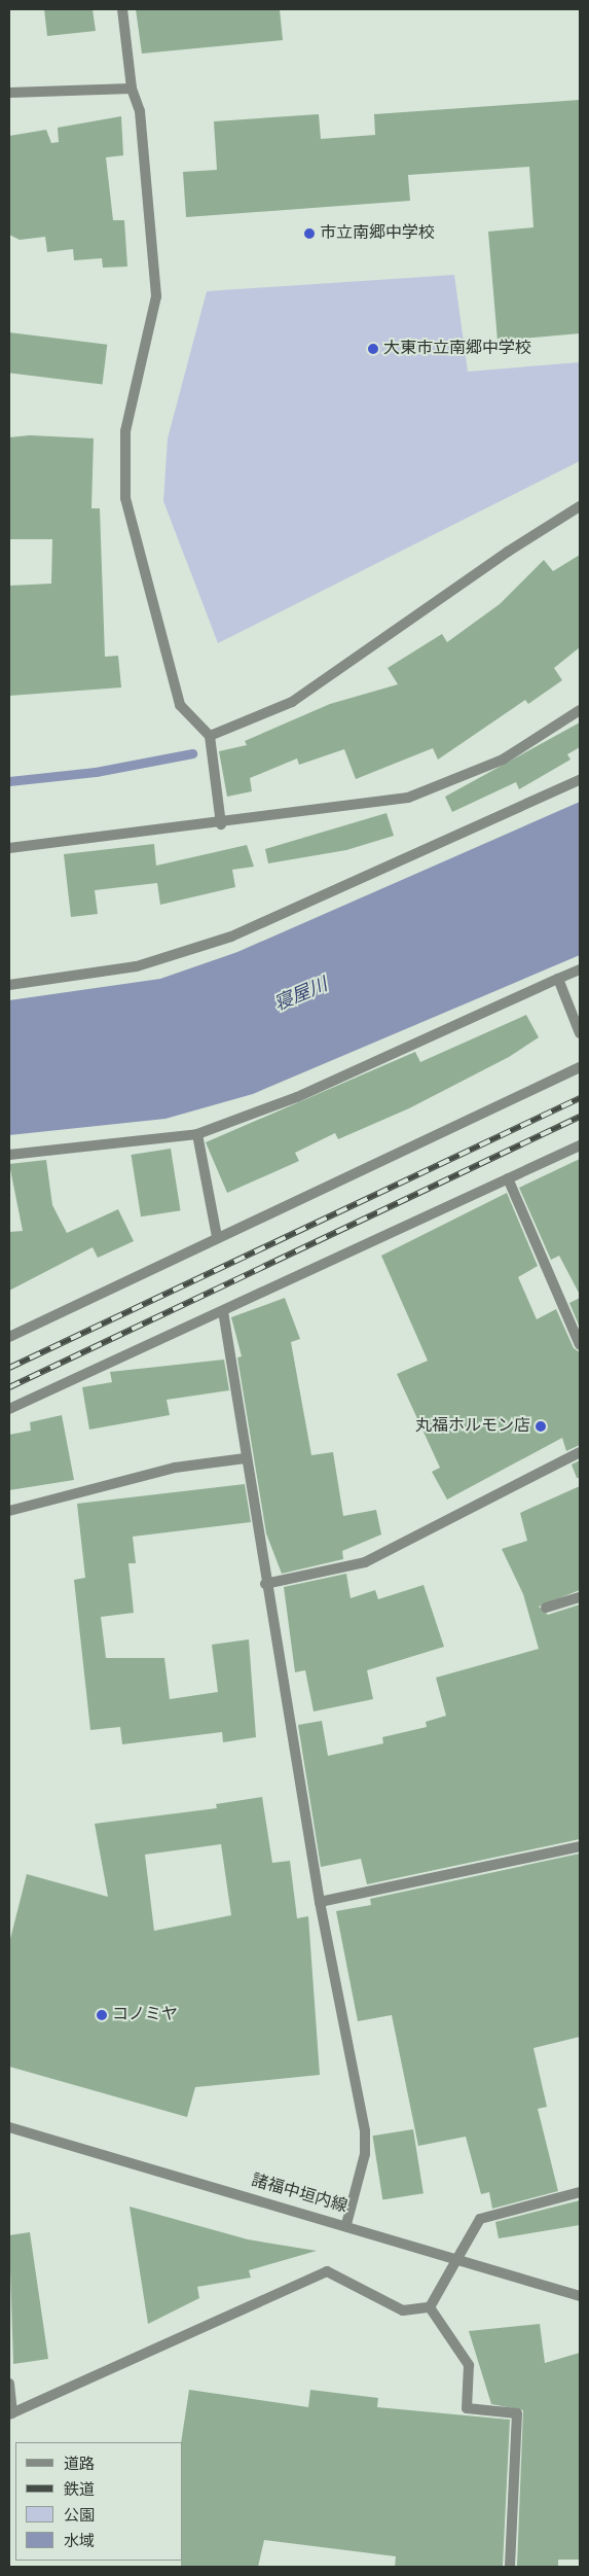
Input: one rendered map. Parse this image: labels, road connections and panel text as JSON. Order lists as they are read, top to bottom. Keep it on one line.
{"streets":{"street":["諸福中垣内線"]},"water":["寝屋川"],"places":["市立南郷中学校","大東市立南郷中学校","丸福ホルモン店","コノミヤ"],"legend":["道路","鉄道","公園","水域"]}
